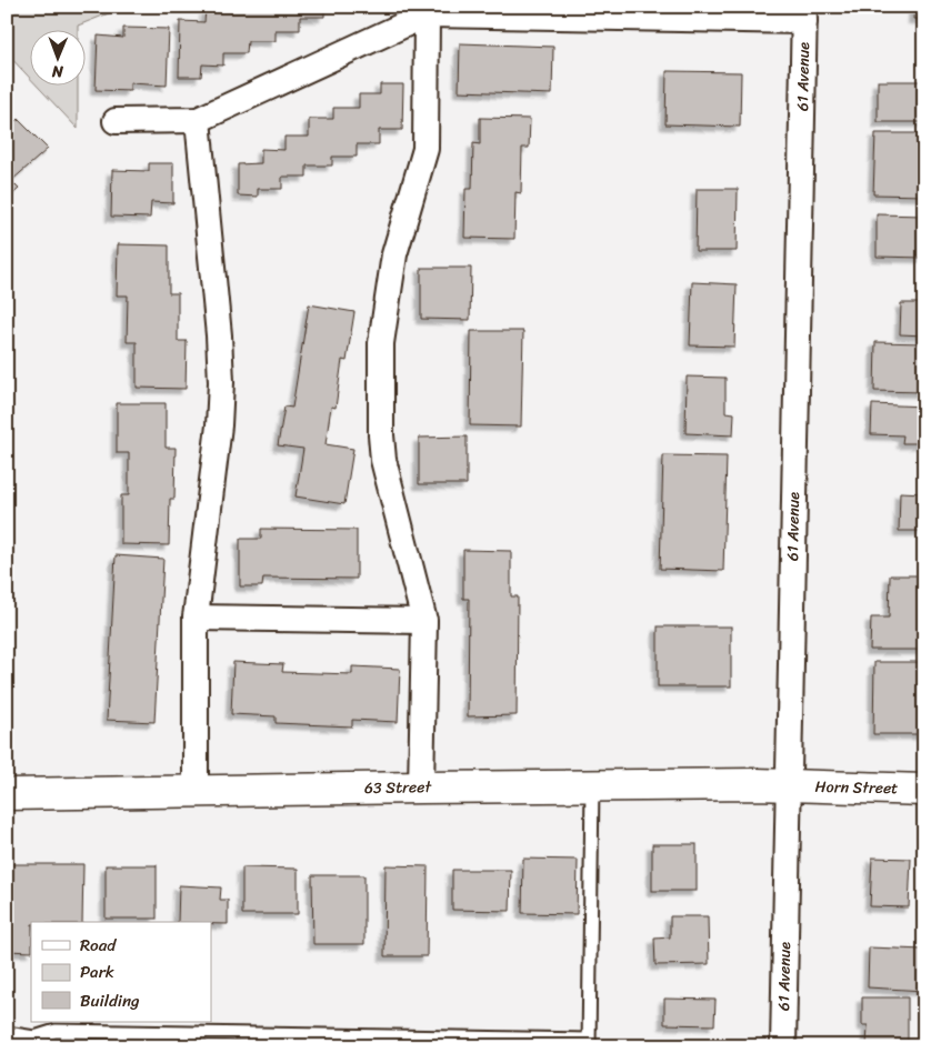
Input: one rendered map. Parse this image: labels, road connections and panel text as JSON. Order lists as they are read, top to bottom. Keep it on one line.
{"streets":{"street":["61 Avenue","63 Street","Horn Street"]},"crossings":[["61 Avenue","63 Street"],["61 Avenue","Horn Street"],["63 Street","Horn Street"]],"legend":["Road","Park","Building"],"north":"bottom"}
